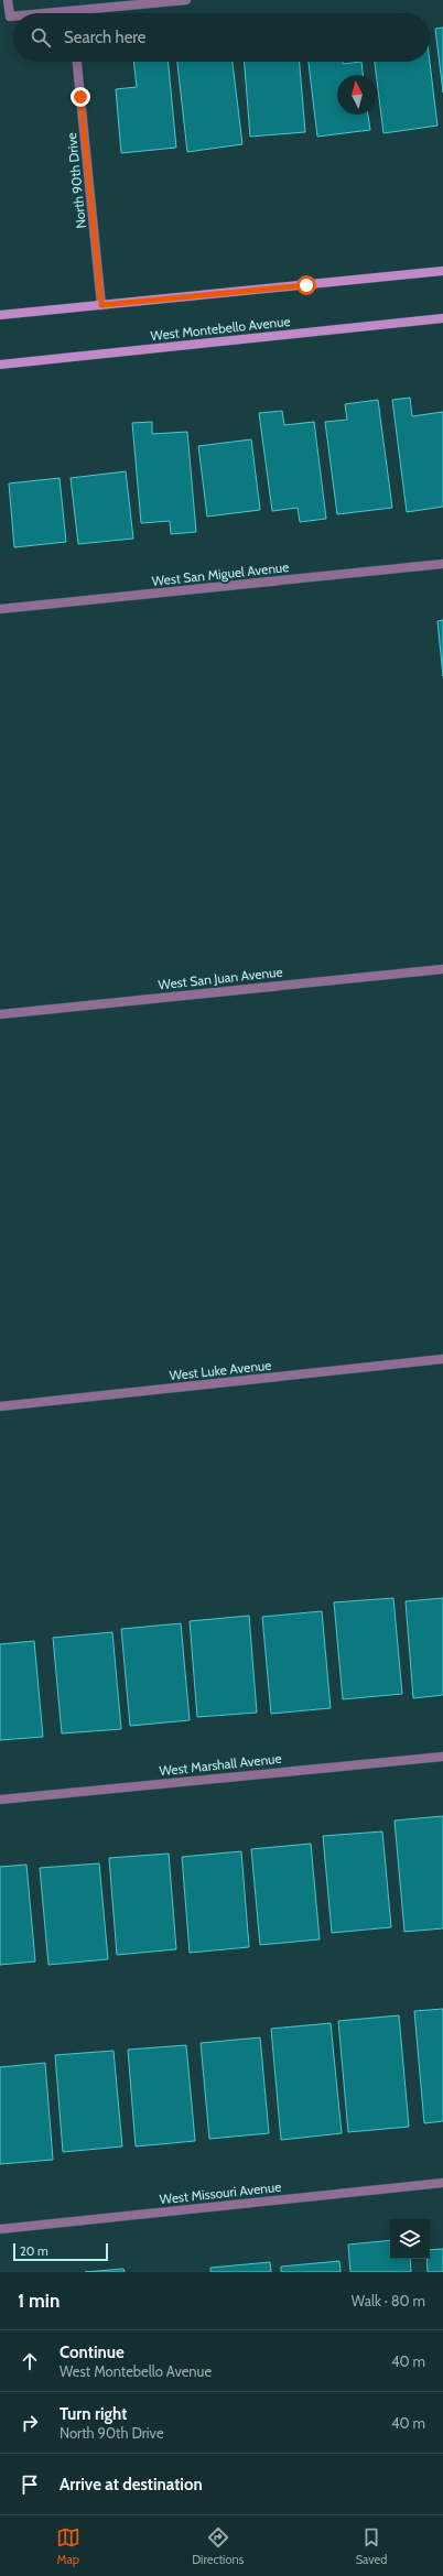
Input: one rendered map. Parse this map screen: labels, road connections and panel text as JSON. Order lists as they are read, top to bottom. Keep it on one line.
{"streets":{"street":["North 90th Drive","West Montebello Avenue","West San Miguel Avenue","West San Juan Avenue","West Luke Avenue","West Marshall Avenue","West Missouri Avenue"]},"scale_bar":"20 m","north":"top","page":{"search":"Search here","scale":"20 m","heading":["1 min","Walk · 80 m"],"list":[["Continue","West Montebello Avenue","40 m"],["Turn right","North 90th Drive","40 m"],"Arrive at destination"],"nav":["Map","Directions","Saved"]}}
